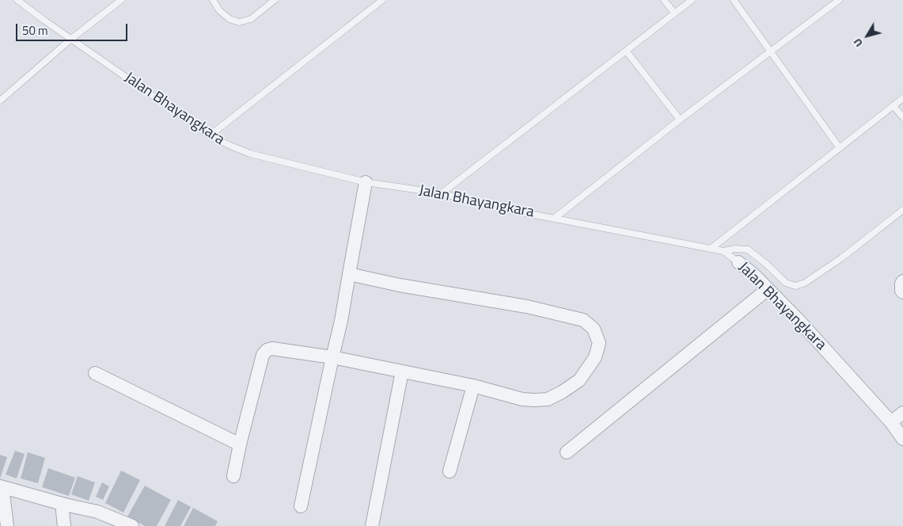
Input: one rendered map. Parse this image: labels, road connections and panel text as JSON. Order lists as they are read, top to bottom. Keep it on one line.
{"streets":{"street":["Jalan Bhayangkara"]},"scale_bar":"50 m","north":"bottom left"}
